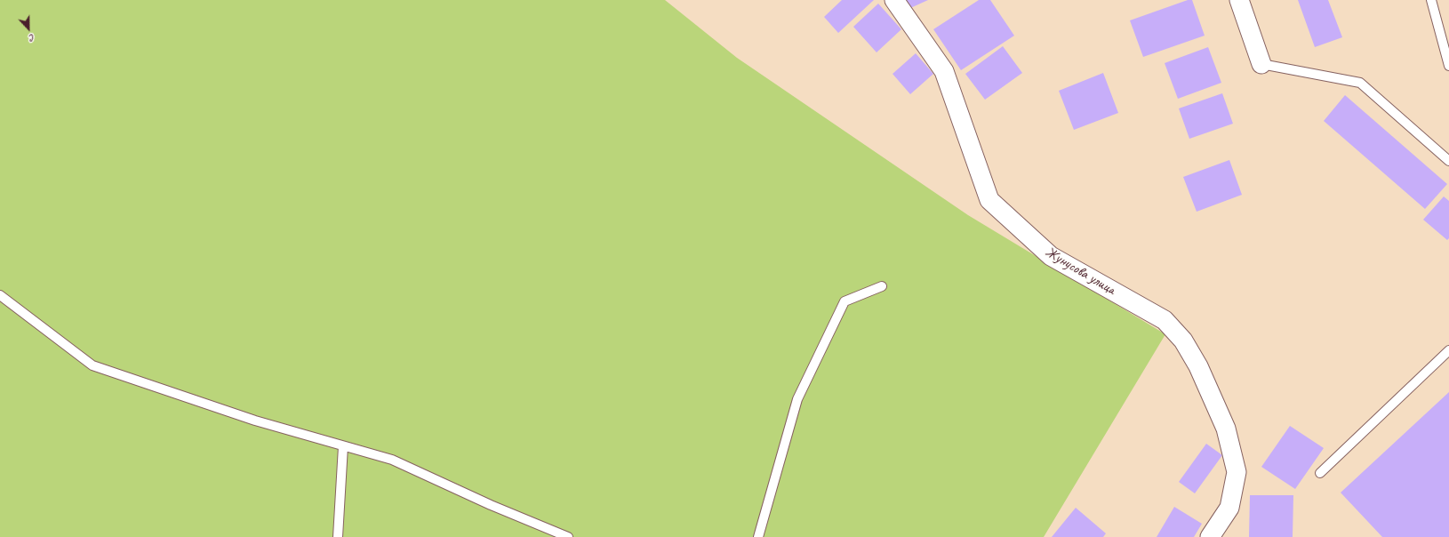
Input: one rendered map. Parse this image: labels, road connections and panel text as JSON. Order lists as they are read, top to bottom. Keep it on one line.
{"streets":{"street":["Жунусова улица"]},"north":"bottom"}
